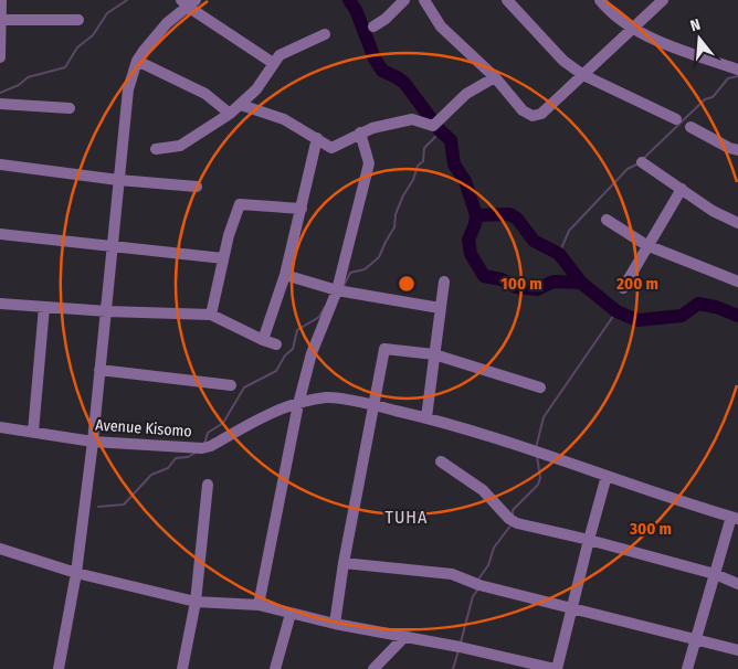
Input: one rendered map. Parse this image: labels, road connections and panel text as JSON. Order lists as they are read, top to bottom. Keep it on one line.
{"streets":{"street":["Avenue Kisomo"]},"districts":["TUHA"],"north":"top","rings":["100 m","200 m","300 m"]}
